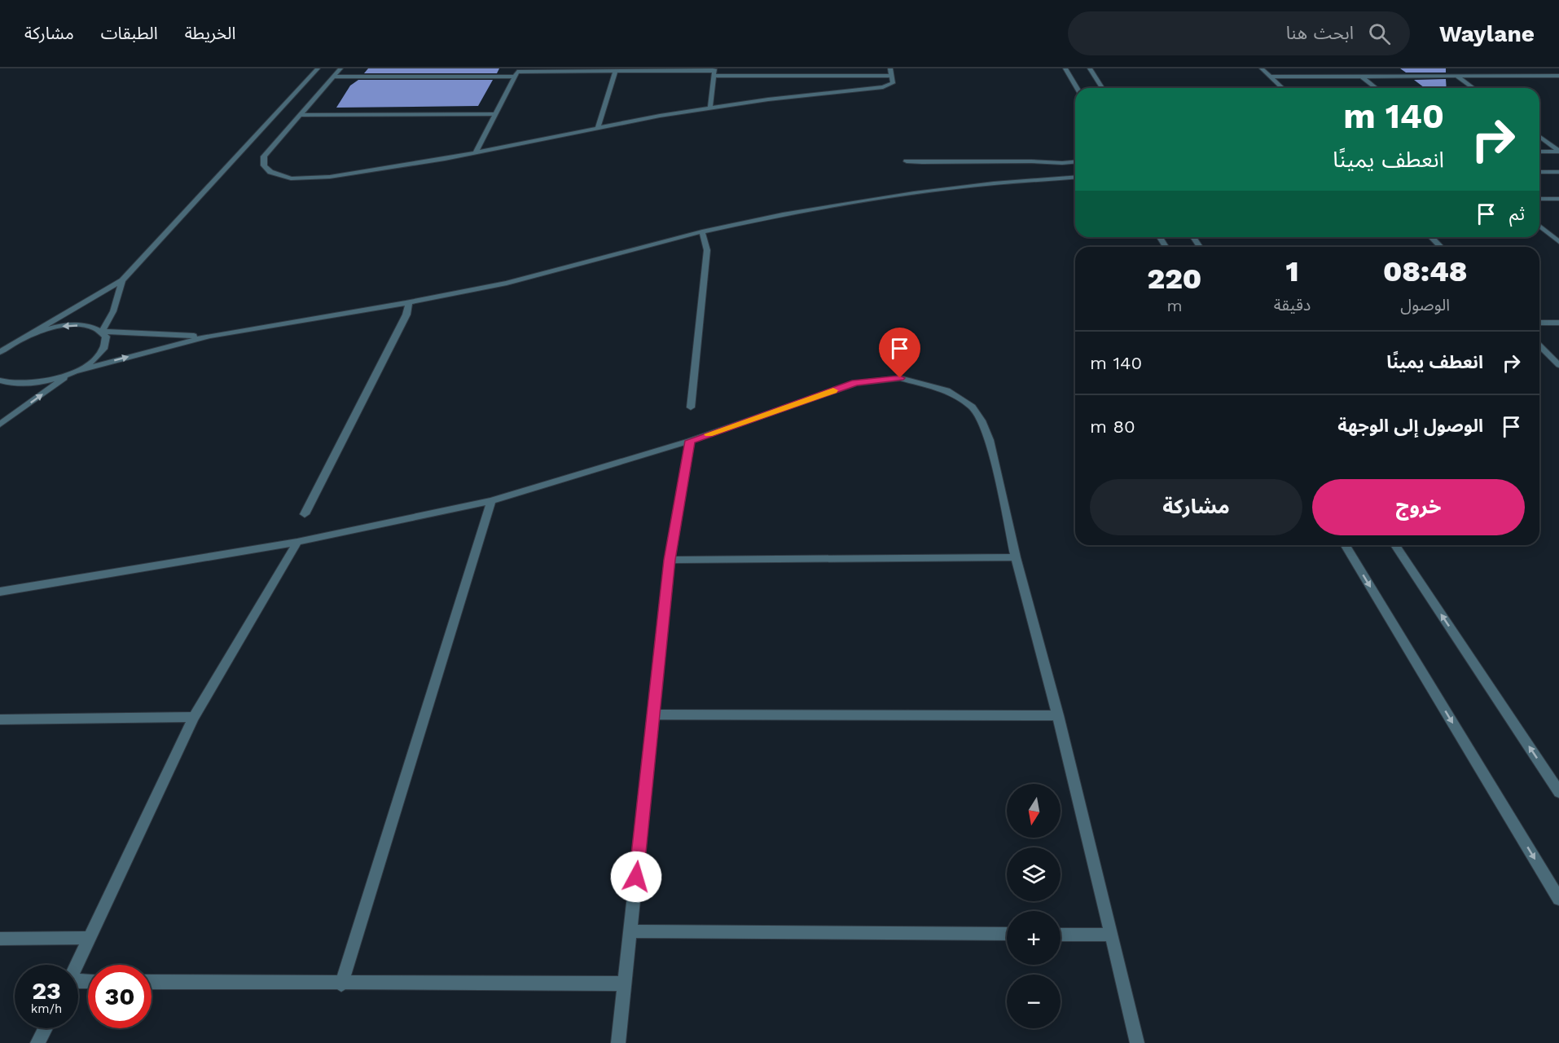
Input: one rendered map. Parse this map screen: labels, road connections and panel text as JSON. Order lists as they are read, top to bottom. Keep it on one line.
{"north":"bottom","page":{"header":"Waylane","search":"ابحث هنا","nav":["الخريطة","الطبقات","مشاركة"],"turn":["140 m","انعطف يمينًا"],"then":"ثم","eta":["08:48","الوصول","1","دقيقة","220","m"],"list":[{"name":"انعطف يمينًا","value":"140 m"},{"name":"الوصول إلى الوجهة","value":"80 m"}],"buttons":["خروج","مشاركة"],"map_buttons":["+","−"],"speed":"23 km/h","limit":"30"}}
